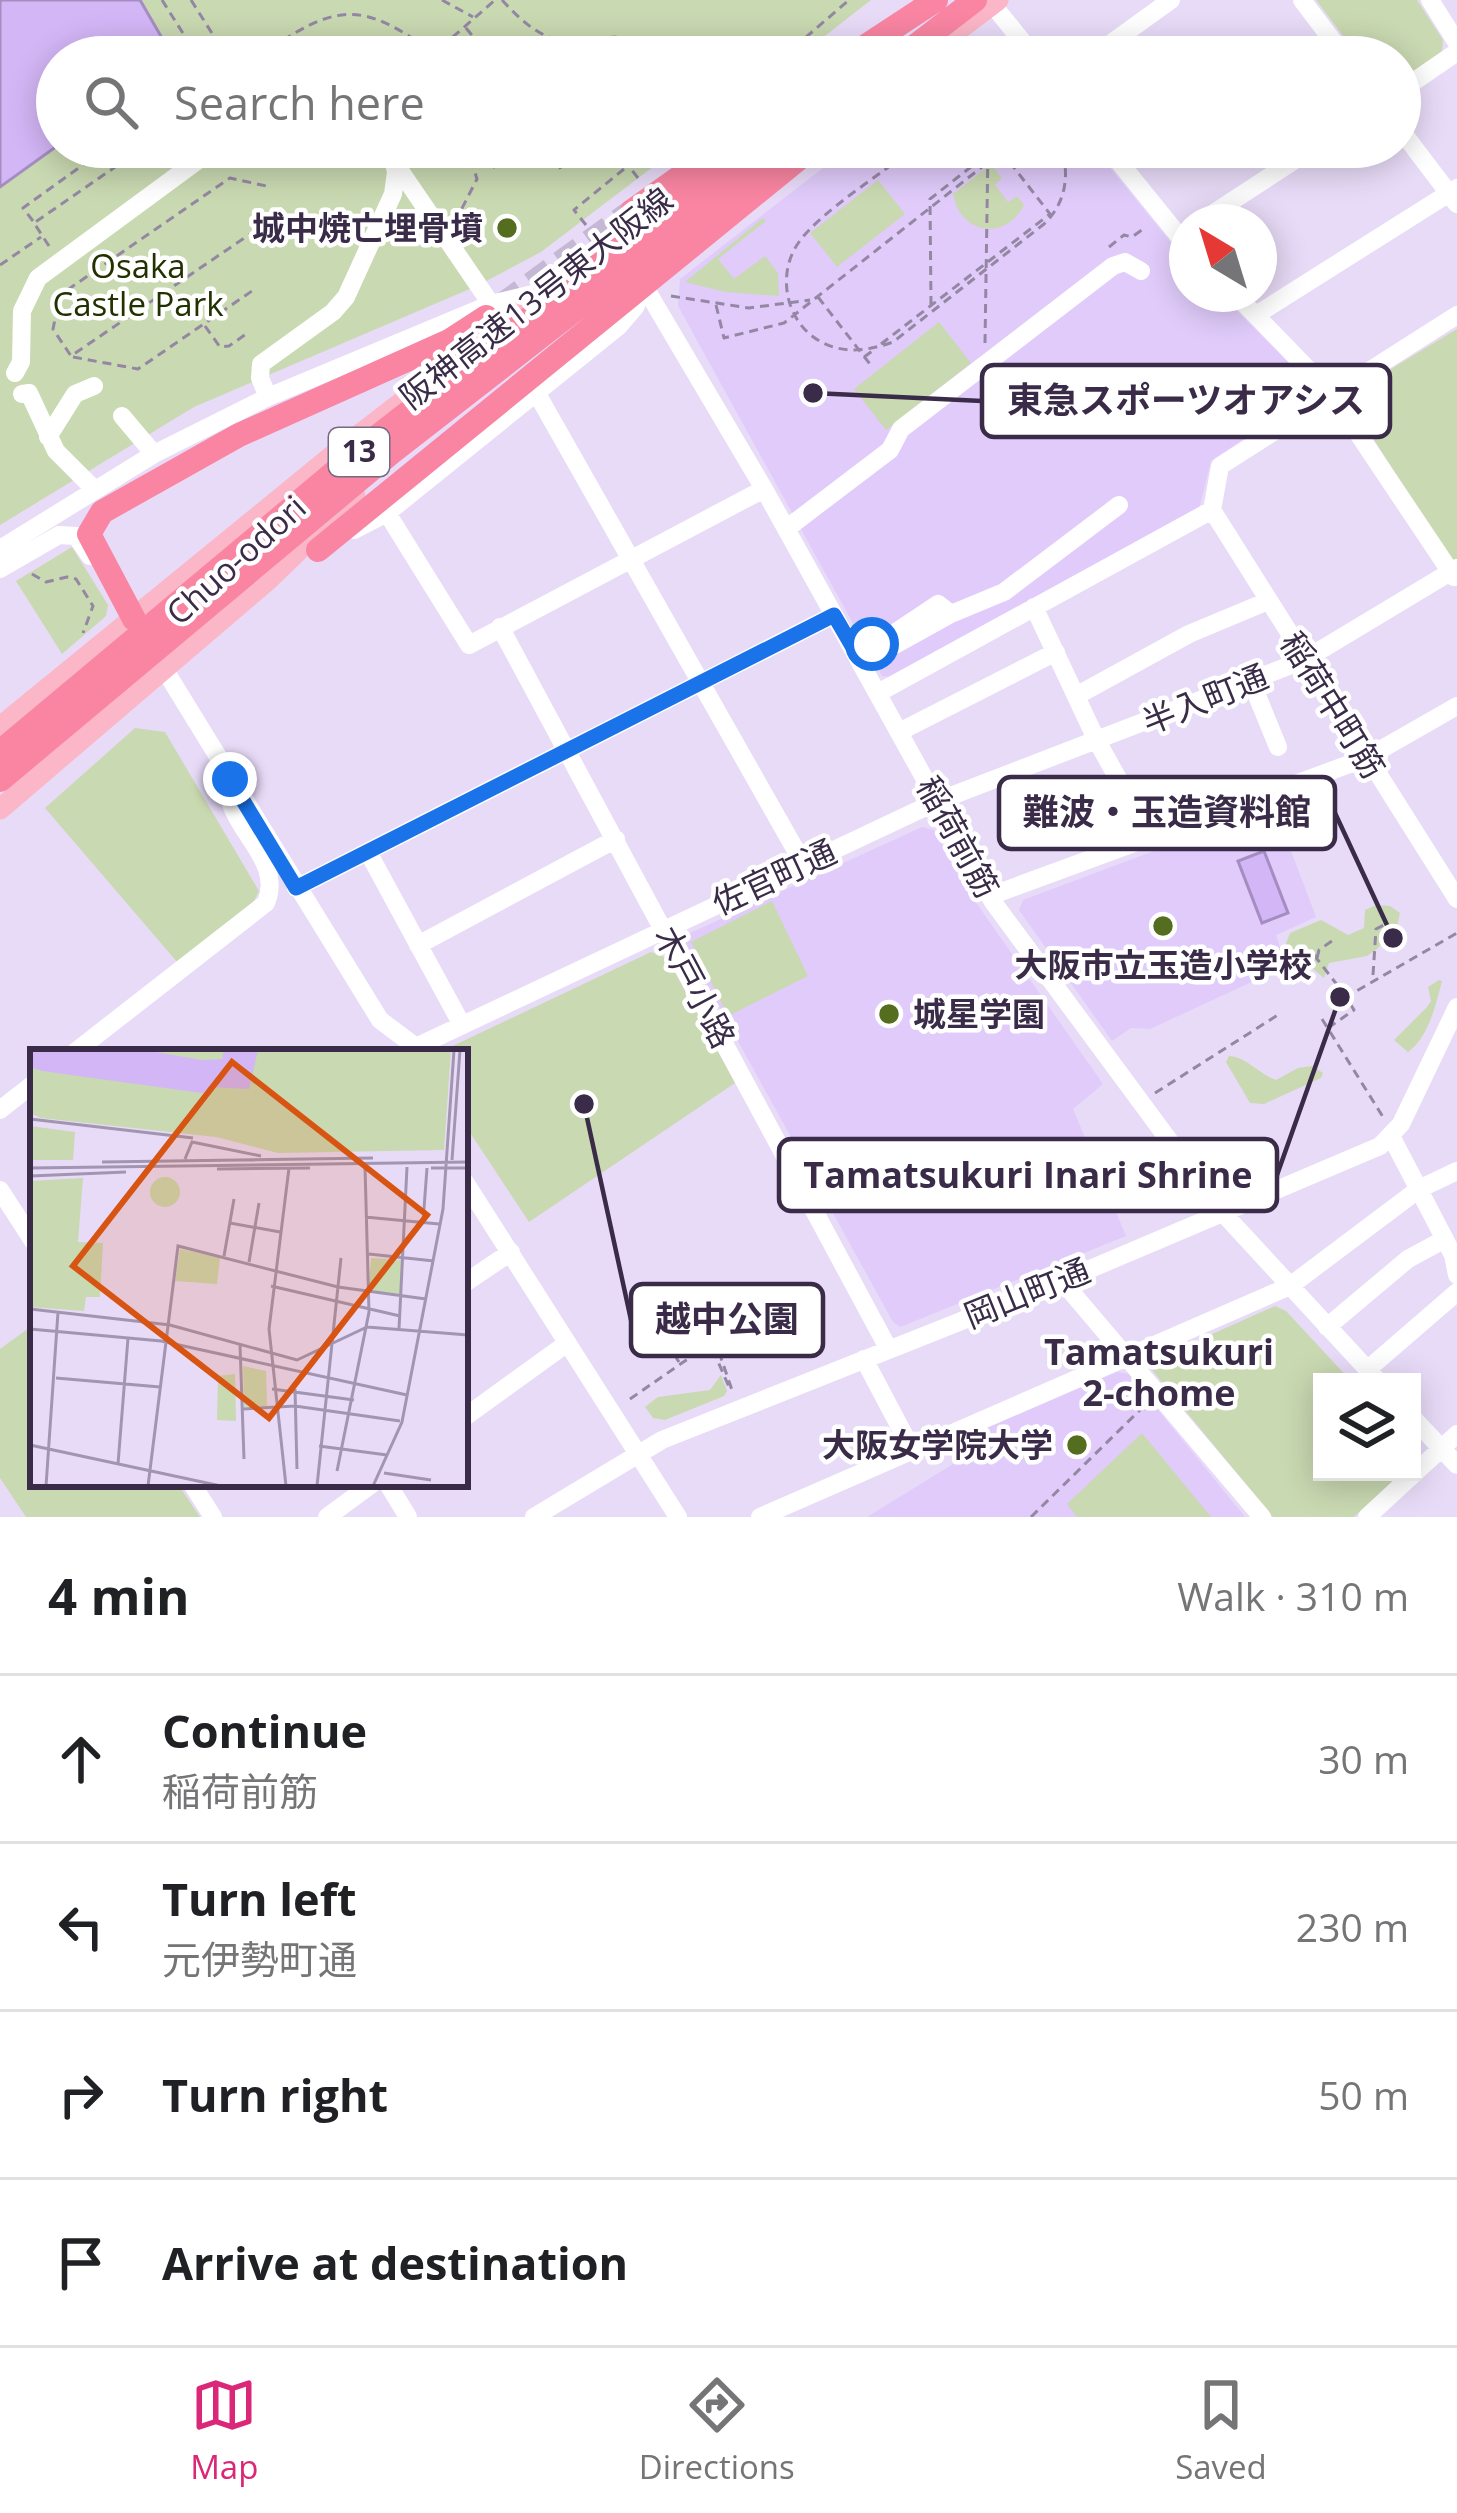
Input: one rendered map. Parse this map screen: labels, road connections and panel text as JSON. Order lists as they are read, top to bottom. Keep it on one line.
{"streets":{"highway":["阪神高速13号東大阪線","13"],"main road":["Chuo-odori"],"street":["半入町通","稲荷中町筋","稲荷前筋","佐官町通","木戸小路","岡山町通"]},"crossings":[["Chuo-odori","稲荷前筋"],["半入町通","稲荷中町筋"],["半入町通","稲荷前筋"],["半入町通","佐官町通"],["稲荷前筋","佐官町通"],["稲荷前筋","岡山町通"],["佐官町通","木戸小路"],["木戸小路","岡山町通"]],"districts":["Tamatsukuri 2-chome"],"parks":["Osaka Castle Park"],"places":["城中焼亡埋骨墳","東急スポーツオアシス","大阪市立玉造小学校","難波・玉造資料館","Tamatsukuri Inari Shrine","城星学園","越中公園","大阪女学院大学"],"north":"top left","page":{"search":"Search here","heading":["4 min","Walk · 310 m"],"list":[["Continue","稲荷前筋","30 m"],["Turn left","元伊勢町通","230 m"],["Turn right","50 m"],"Arrive at destination"],"nav":["Map","Directions","Saved"]}}
